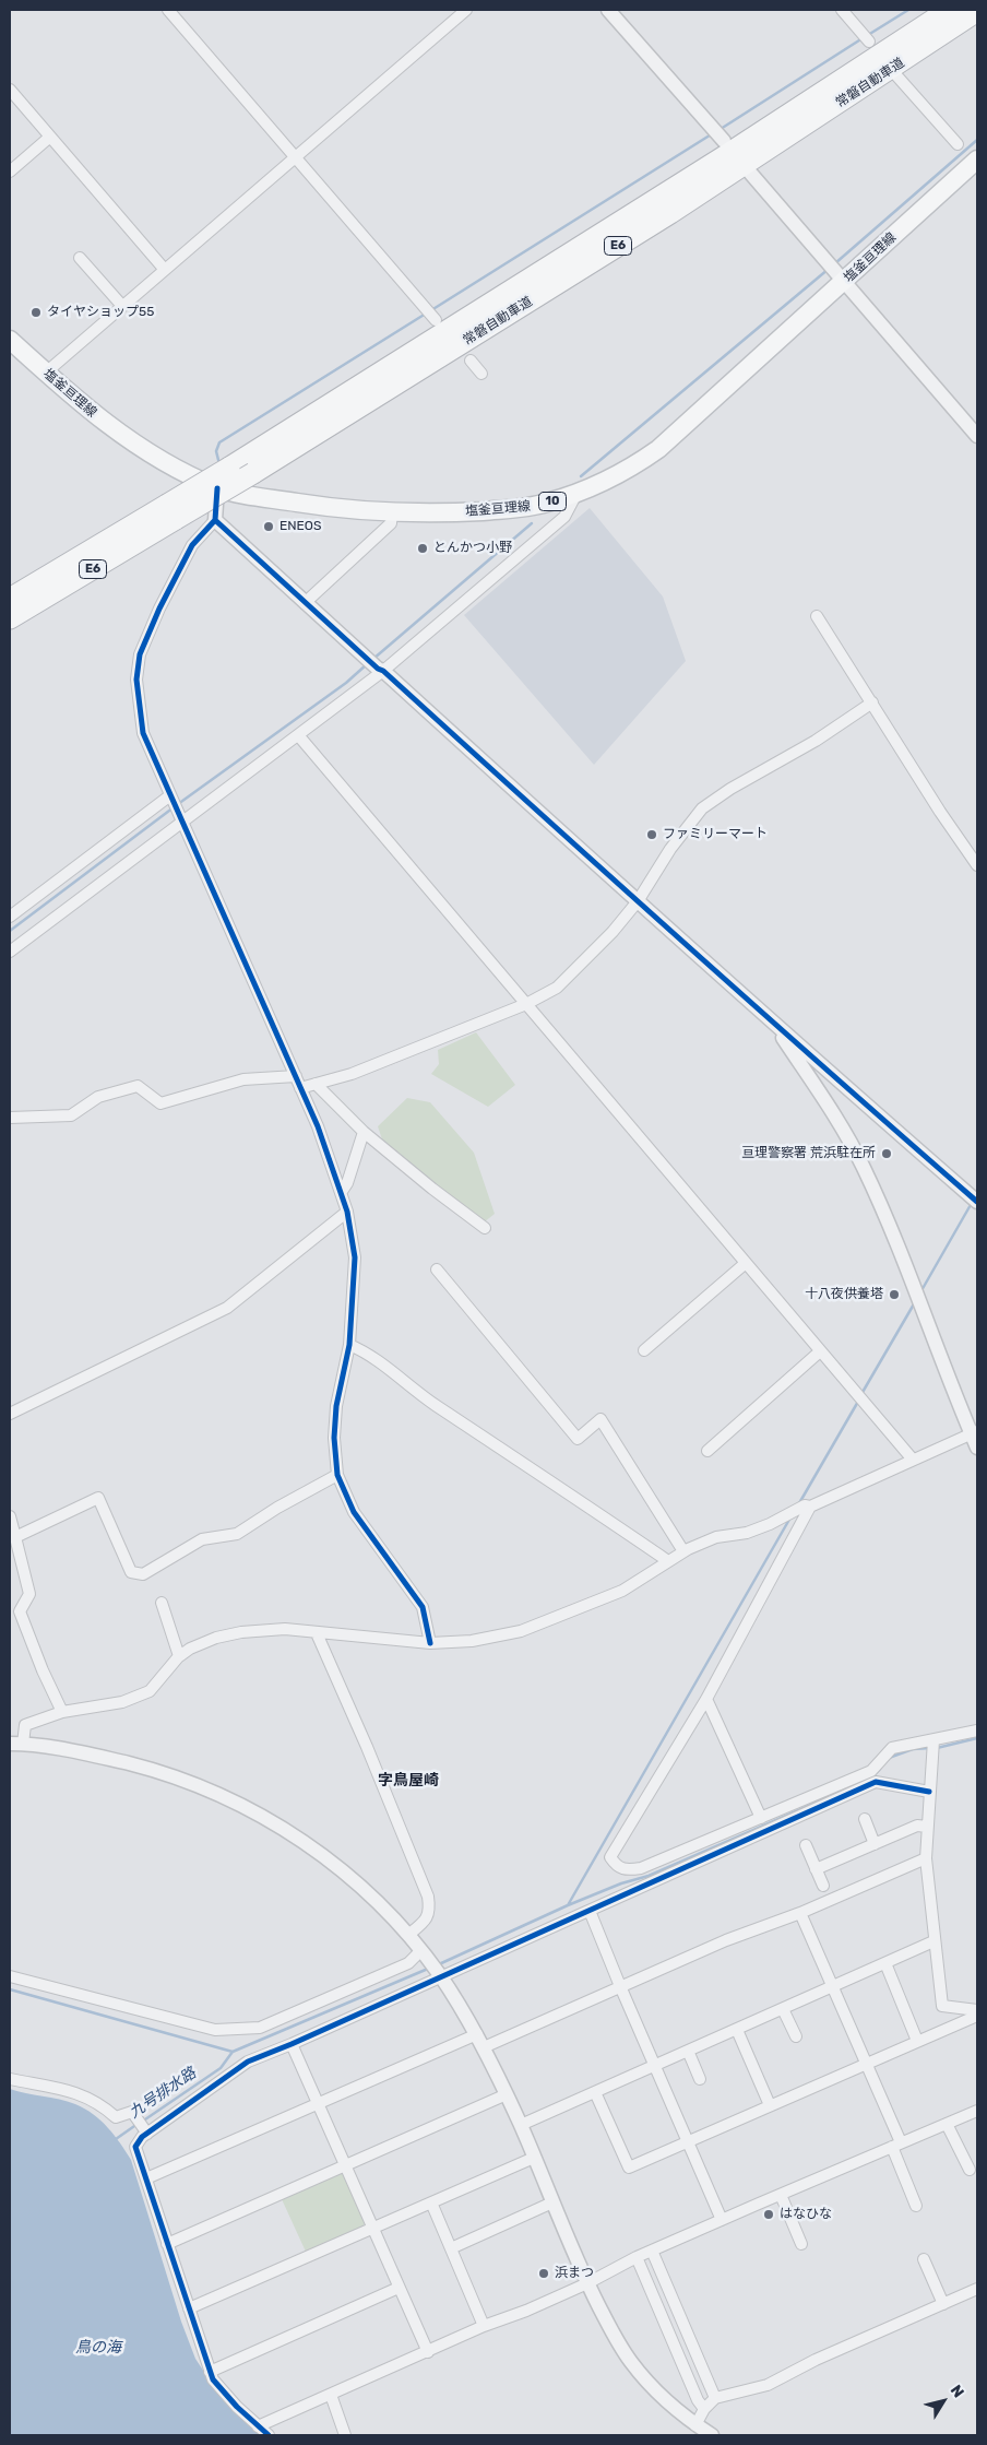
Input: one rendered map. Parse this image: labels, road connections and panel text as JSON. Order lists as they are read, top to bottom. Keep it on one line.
{"streets":{"highway":["常磐自動車道","E6"],"main road":["塩釜亘理線","10"]},"districts":["字鳥屋崎"],"water":["九号排水路","鳥の海"],"places":["タイヤショップ55","ENEOS","とんかつ小野","ファミリーマート","亘理警察署 荒浜駐在所","十八夜供養塔","はなひな","浜まつ"],"north":"top right"}
